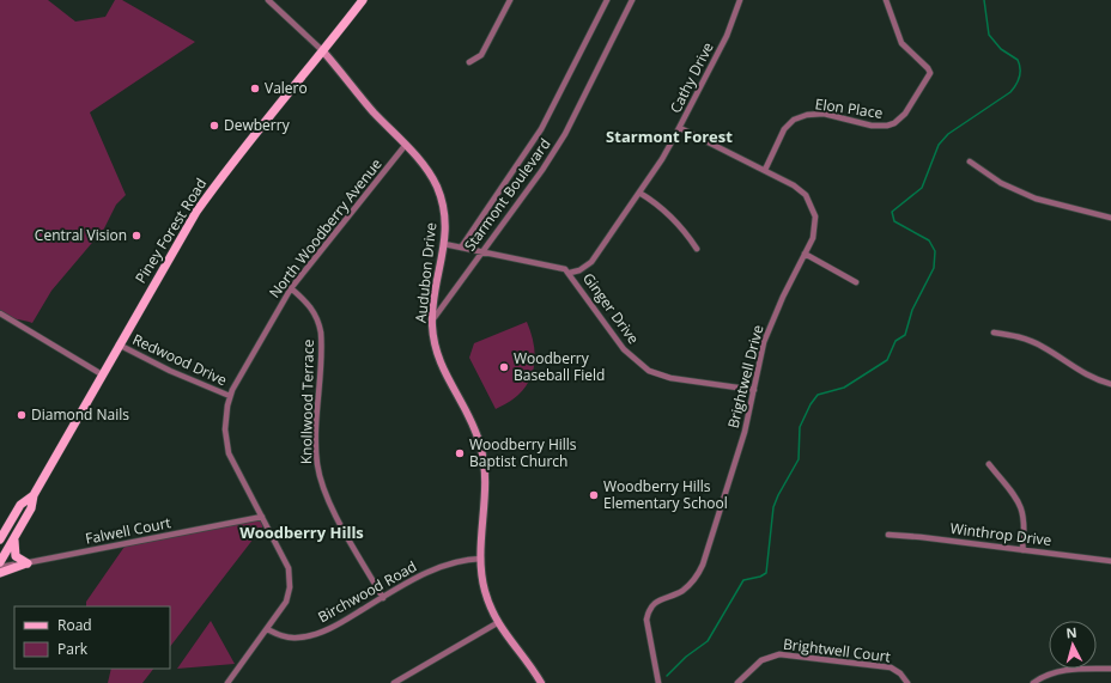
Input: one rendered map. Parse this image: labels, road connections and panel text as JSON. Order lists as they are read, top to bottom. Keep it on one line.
{"streets":{"main road":["Piney Forest Road"],"street":["Cathy Drive","Elon Place","Starmont Boulevard","North Woodberry Avenue","Audubon Drive","Ginger Drive","Redwood Drive","Brightwell Drive","Knollwood Terrace","Falwell Court","Winthrop Drive","Birchwood Road","Brightwell Court"]},"crossings":[["Cathy Drive","Ginger Drive"],["Cathy Drive","Brightwell Drive"],["Elon Place","Brightwell Drive"],["Starmont Boulevard","Audubon Drive"],["Starmont Boulevard","Ginger Drive"],["North Woodberry Avenue","Audubon Drive"],["North Woodberry Avenue","Redwood Drive"],["North Woodberry Avenue","Knollwood Terrace"],["North Woodberry Avenue","Falwell Court"],["North Woodberry Avenue","Birchwood Road"],["Piney Forest Road","Audubon Drive"],["Piney Forest Road","Redwood Drive"],["Piney Forest Road","Falwell Court"],["Audubon Drive","Ginger Drive"],["Audubon Drive","Birchwood Road"],["Ginger Drive","Brightwell Drive"],["Knollwood Terrace","Birchwood Road"]],"districts":["Starmont Forest","Woodberry Hills"],"places":["Valero","Dewberry","Central Vision","Woodberry Baseball Field","Diamond Nails","Woodberry Hills Baptist Church","Woodberry Hills Elementary School"],"legend":["Road","Park"],"north":"top"}
